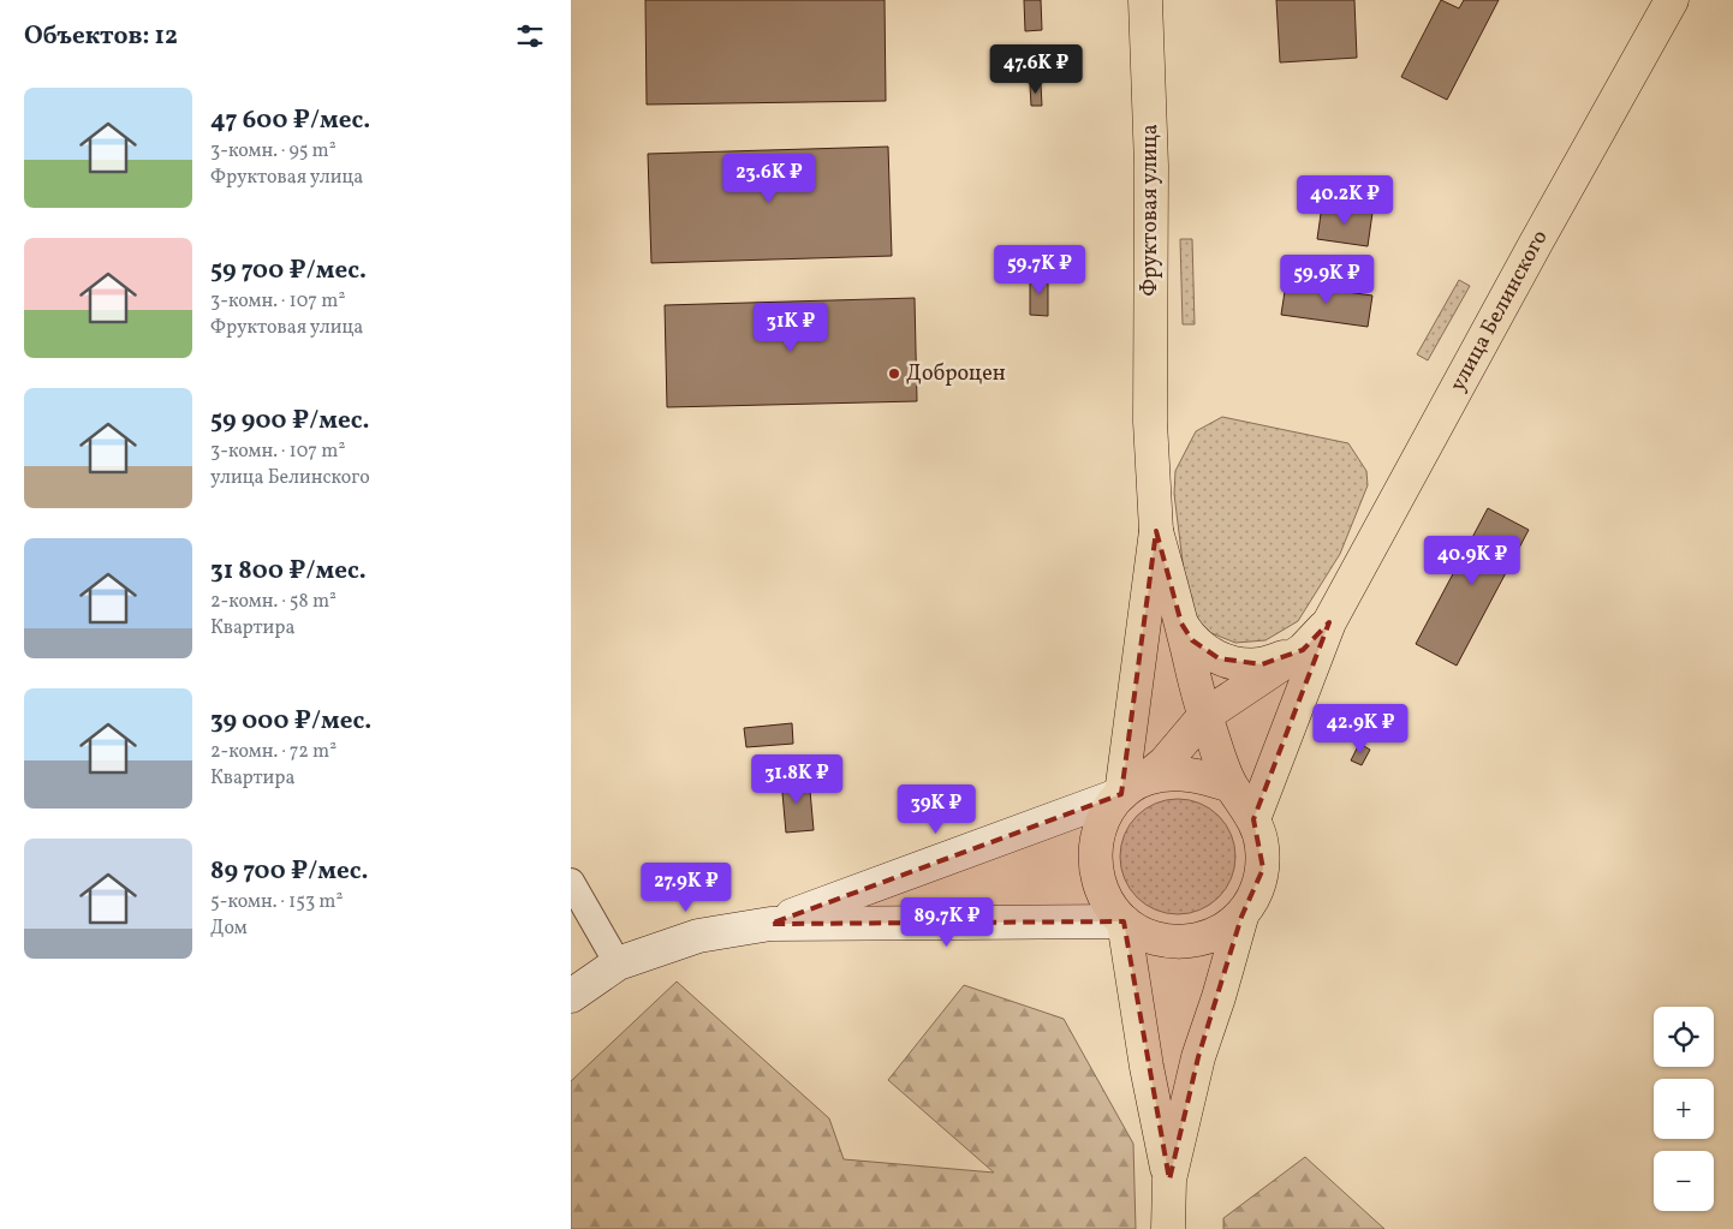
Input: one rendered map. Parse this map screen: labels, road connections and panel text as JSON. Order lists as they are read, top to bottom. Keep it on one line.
{"streets":{"main road":["Фруктовая улица","улица Белинского"]},"places":["Доброцен"],"page":{"heading":"Объектов: 12","price":["47.6K ₽","23.6K ₽","40.2K ₽","59.7K ₽","59.9K ₽","31K ₽","40.9K ₽","42.9K ₽","31.8K ₽","39K ₽","27.9K ₽","89.7K ₽"],"list":[{"name":"47 600 ₽/мес.","note":"3-комн. · 95 m² · Фруктовая улица"},{"name":"59 700 ₽/мес.","note":"3-комн. · 107 m² · Фруктовая улица"},{"name":"59 900 ₽/мес.","note":"3-комн. · 107 m² · улица Белинского"},{"name":"31 800 ₽/мес.","note":"2-комн. · 58 m² · Квартира"},{"name":"39 000 ₽/мес.","note":"2-комн. · 72 m² · Квартира"},{"name":"89 700 ₽/мес.","note":"5-комн. · 153 m² · Дом"}],"map_buttons":["+","−"]}}
